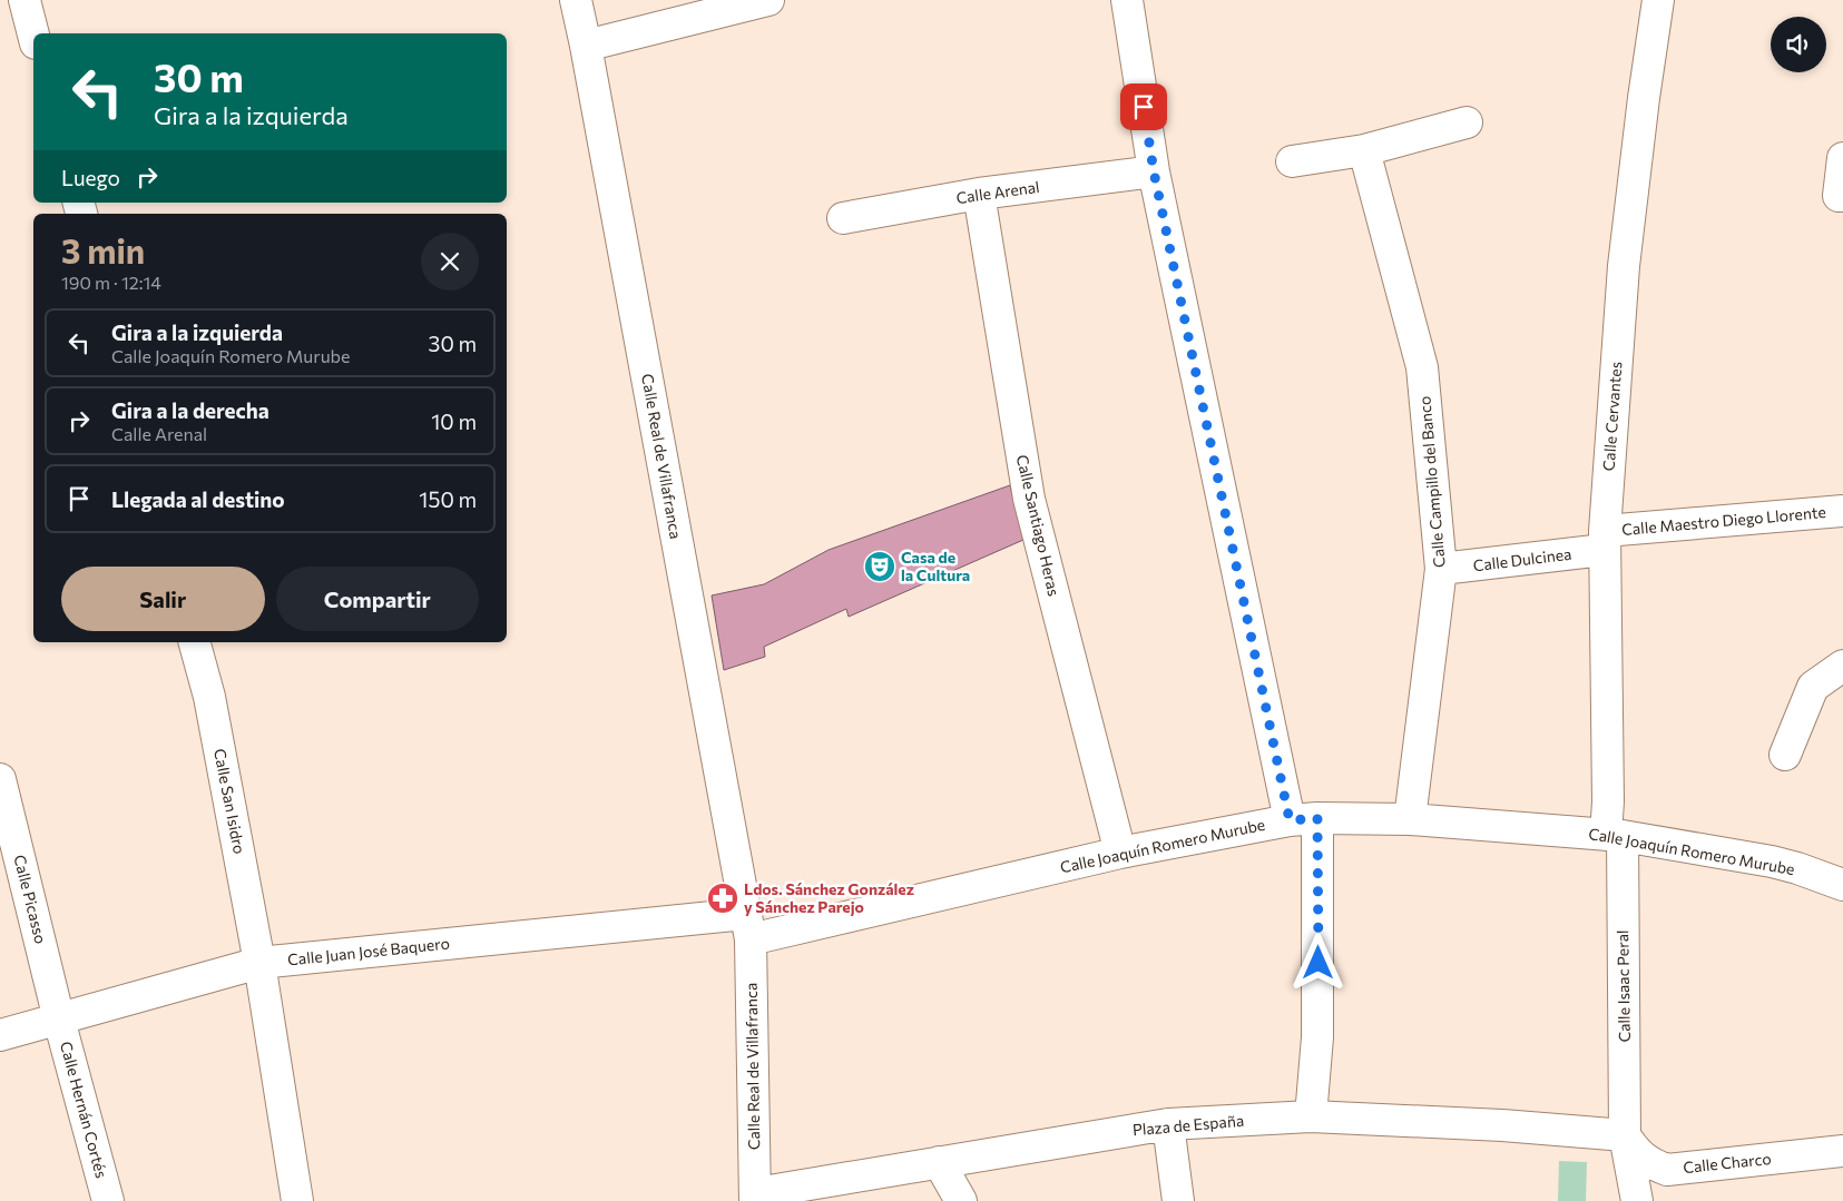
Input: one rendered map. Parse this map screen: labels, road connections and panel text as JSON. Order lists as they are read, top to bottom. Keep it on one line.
{"streets":{"street":["Calle Arenal","Calle Cervantes","Calle Real de Villafranca","Calle Campillo del Banco","Calle Maestro Diego Llorente","Calle Santiago Heras","Calle Dulcinea","Calle San Isidro","Calle Joaquín Romero Murube","Calle Picasso","Calle Juan José Baquero","Calle Isaac Peral","Calle Hernán Cortés","Plaza de España","Calle Charco"]},"crossings":[["Calle Arenal","Calle Santiago Heras"],["Calle Cervantes","Calle Maestro Diego Llorente"],["Calle Cervantes","Calle Dulcinea"],["Calle Cervantes","Calle Joaquín Romero Murube"],["Calle Cervantes","Calle Isaac Peral"],["Calle Real de Villafranca","Calle Joaquín Romero Murube"],["Calle Real de Villafranca","Calle Juan José Baquero"],["Calle Real de Villafranca","Plaza de España"],["Calle Campillo del Banco","Calle Dulcinea"],["Calle Campillo del Banco","Calle Joaquín Romero Murube"],["Calle Maestro Diego Llorente","Calle Dulcinea"],["Calle Santiago Heras","Calle Joaquín Romero Murube"],["Calle San Isidro","Calle Juan José Baquero"],["Calle Joaquín Romero Murube","Calle Juan José Baquero"],["Calle Joaquín Romero Murube","Calle Isaac Peral"],["Calle Picasso","Calle Juan José Baquero"],["Calle Picasso","Calle Hernán Cortés"],["Calle Juan José Baquero","Calle Hernán Cortés"],["Calle Isaac Peral","Plaza de España"],["Calle Isaac Peral","Calle Charco"],["Plaza de España","Calle Charco"]],"places":{"theatre":["Casa de la Cultura"],"pharmacy":["Ldos. Sánchez González y Sánchez Parejo"]},"page":{"turn":["30 m","Gira a la izquierda"],"then":"Luego","heading":["3 min","190 m · 12:14"],"list":[{"name":"Gira a la izquierda","note":"Calle Joaquín Romero Murube","value":"30 m"},{"name":"Gira a la derecha","note":"Calle Arenal","value":"10 m"},{"name":"Llegada al destino","value":"150 m"}],"buttons":["Salir","Compartir"]}}
